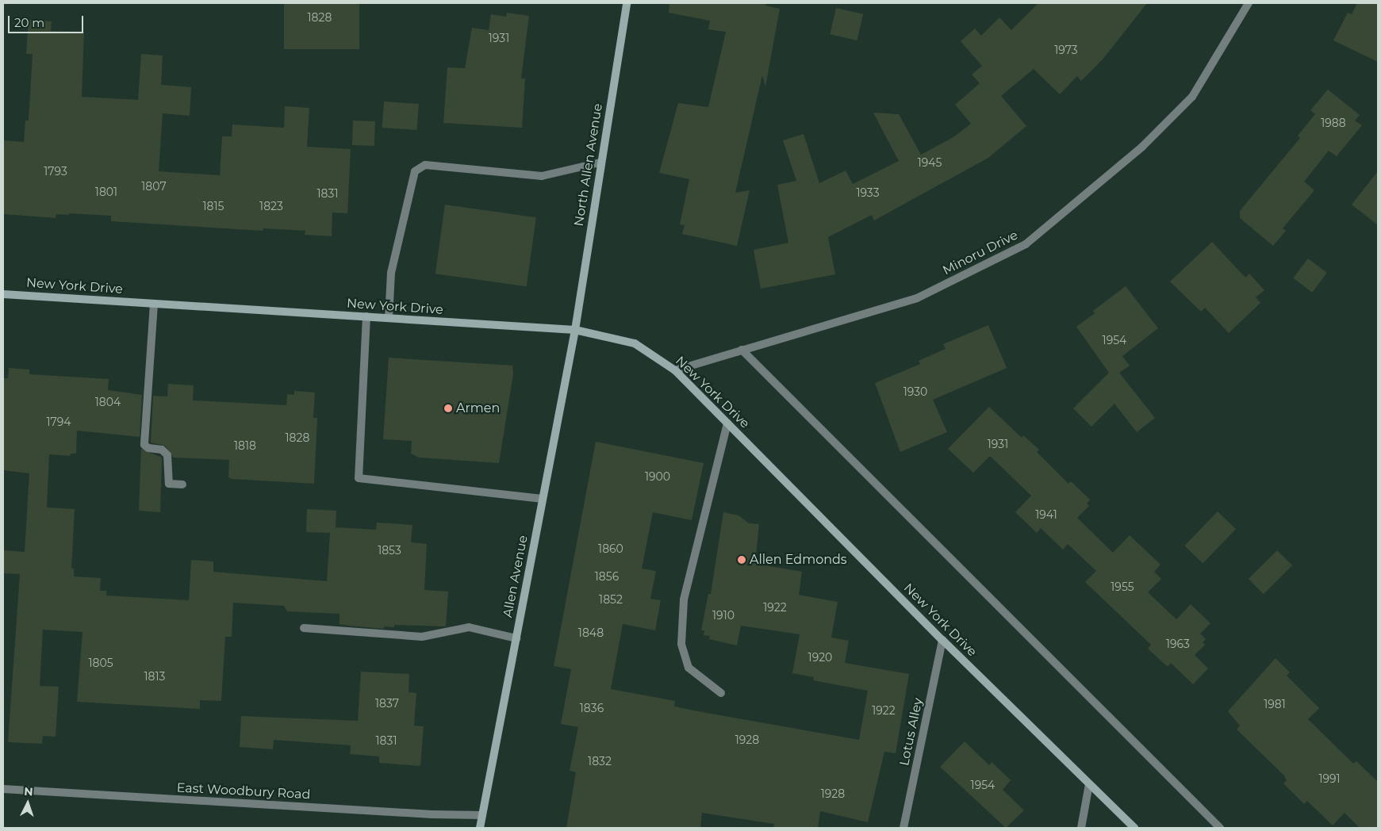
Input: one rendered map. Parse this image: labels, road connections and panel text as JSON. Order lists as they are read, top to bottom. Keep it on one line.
{"streets":{"street":["North Allen Avenue","Minoru Drive","New York Drive","Allen Avenue","Lotus Alley","East Woodbury Road"]},"crossings":[["North Allen Avenue","New York Drive"],["North Allen Avenue","Allen Avenue"],["Minoru Drive","New York Drive"],["New York Drive","Allen Avenue"],["New York Drive","Lotus Alley"],["Allen Avenue","East Woodbury Road"]],"places":["Armen","Allen Edmonds"],"house_numbers":["1828","1931","1973","1988","1945","1793","1807","1801","1933","1831","1815","1823","1954","1930","1804","1794","1828","1931","1818","1900","1941","1860","1853","1856","1955","1852","1922","1910","1848","1963","1920","1805","1813","1837","1981","1836","1922","1928","1831","1832","1991","1954","1928"],"scale_bar":"20 m","north":"top"}
